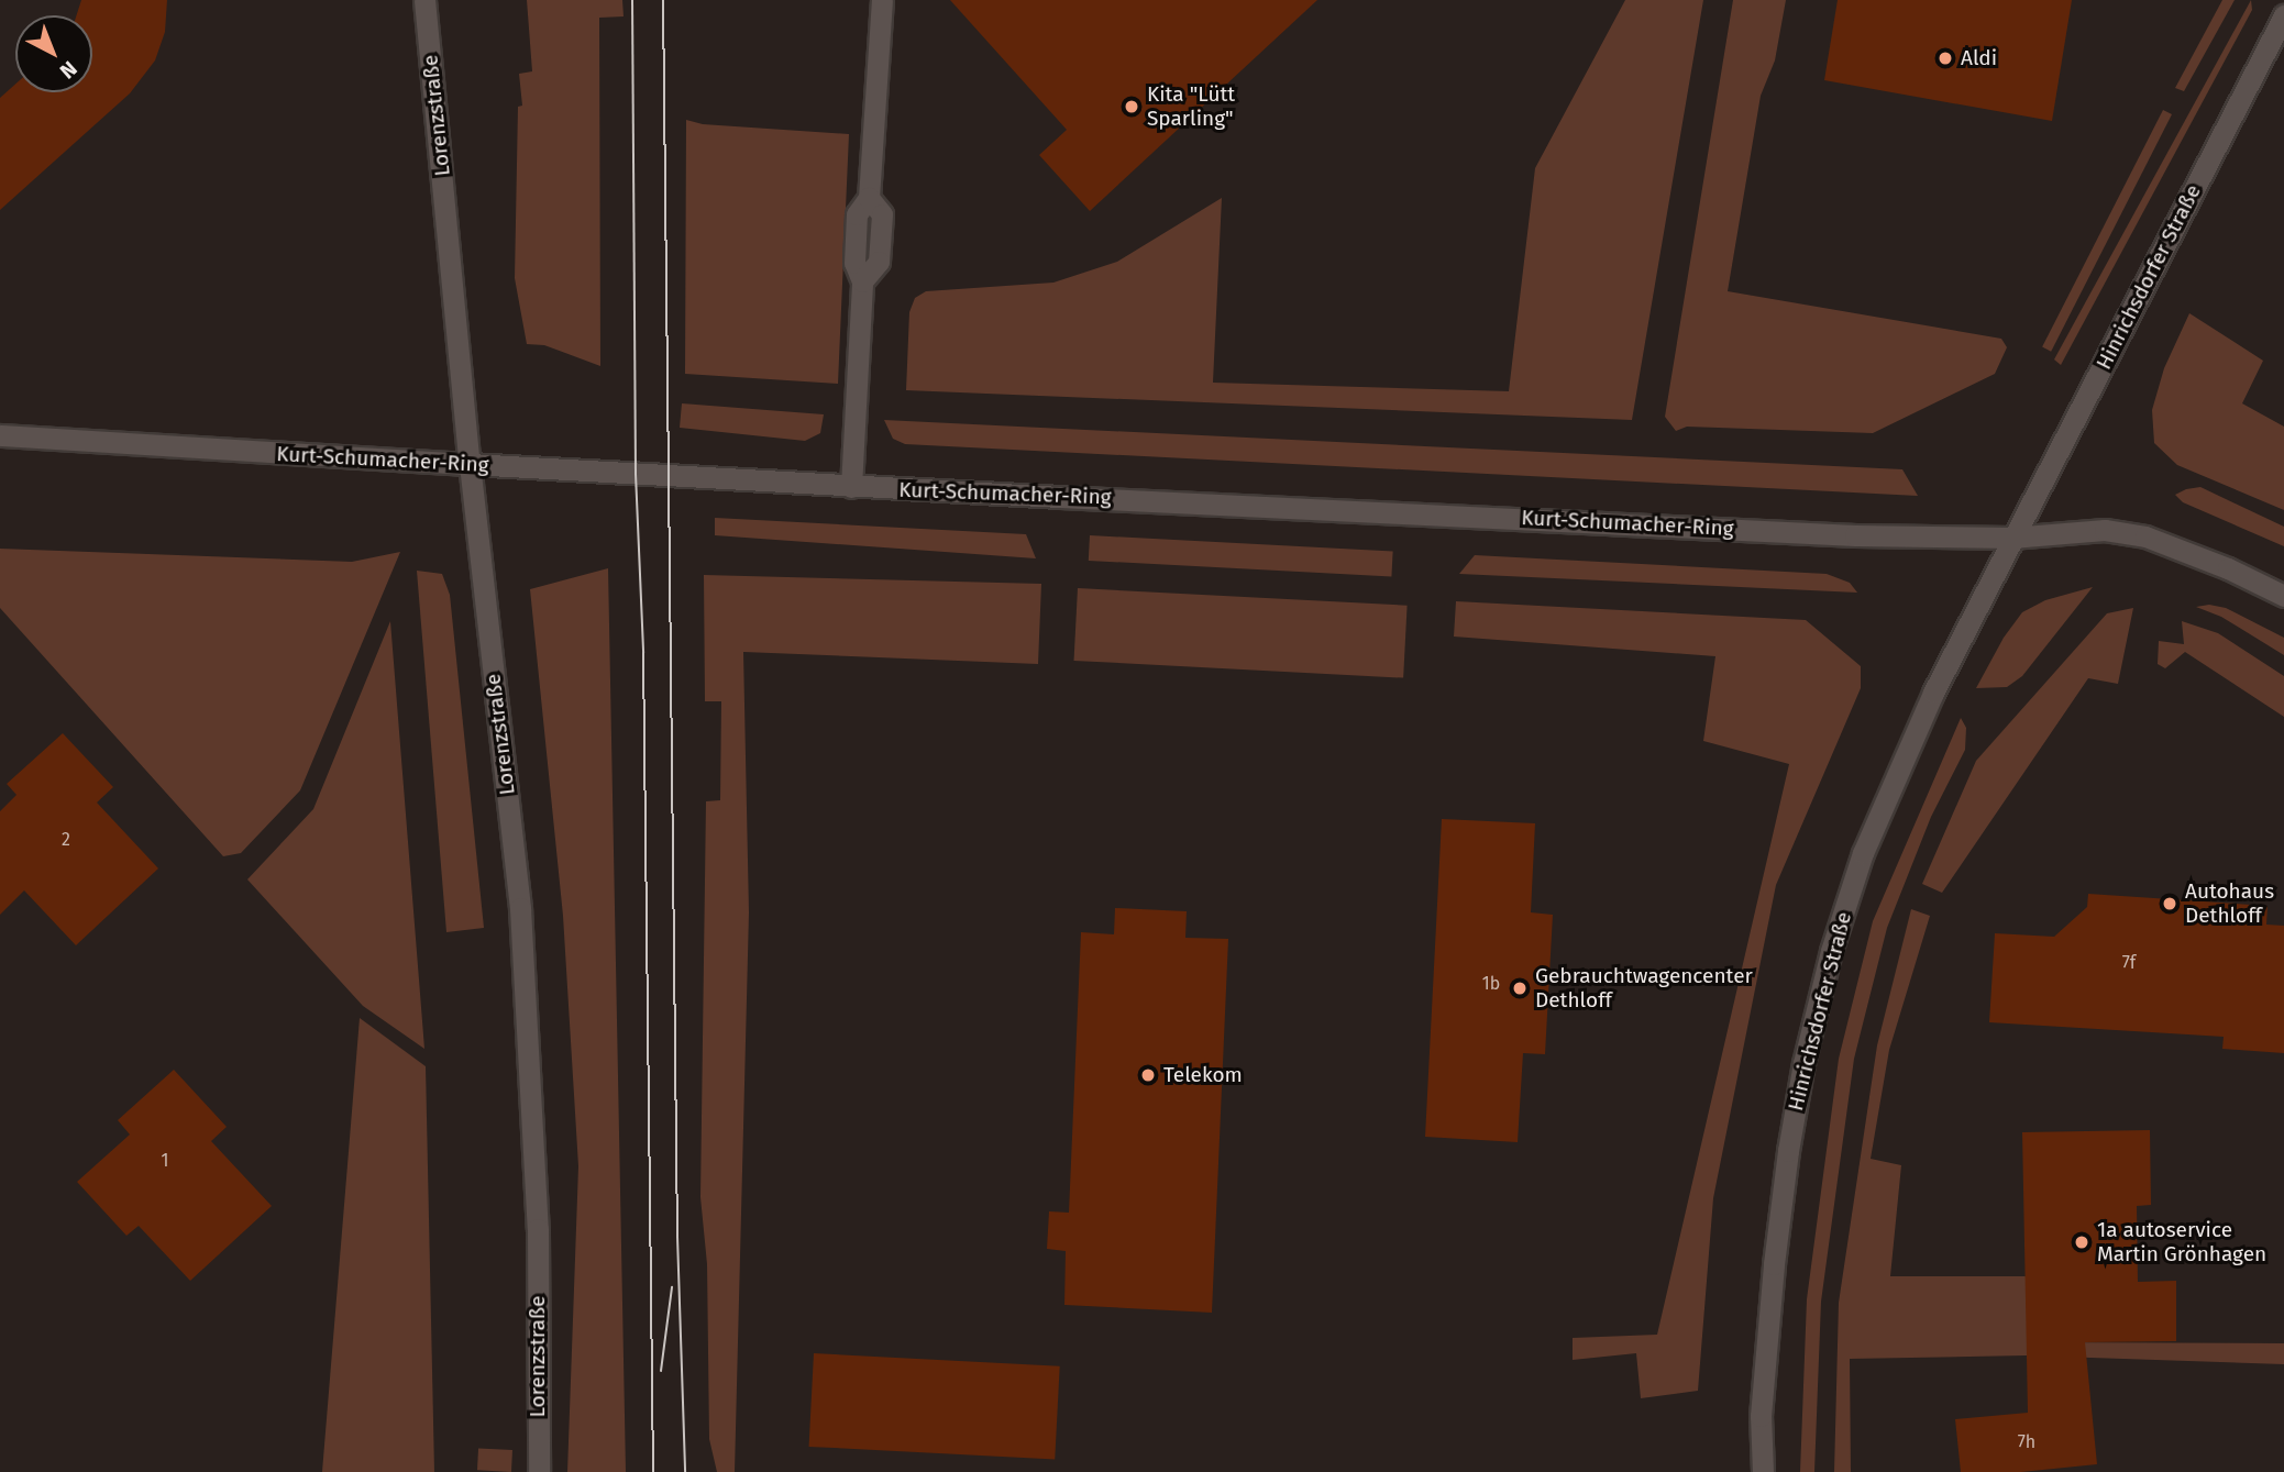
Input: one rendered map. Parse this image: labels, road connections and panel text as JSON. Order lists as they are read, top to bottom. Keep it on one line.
{"streets":{"street":["Lorenzstraße","Hinrichsdorfer Straße","Kurt-Schumacher-Ring"]},"crossings":[["Lorenzstraße","Kurt-Schumacher-Ring"],["Hinrichsdorfer Straße","Kurt-Schumacher-Ring"]],"places":["Aldi","Kita \"Lütt Sparling\"","Autohaus Dethloff","Gebrauchtwagencenter Dethloff","Telekom","1a autoservice Martin Grönhagen"],"house_numbers":["2","7f","1b","1","7h"],"north":"bottom right"}
